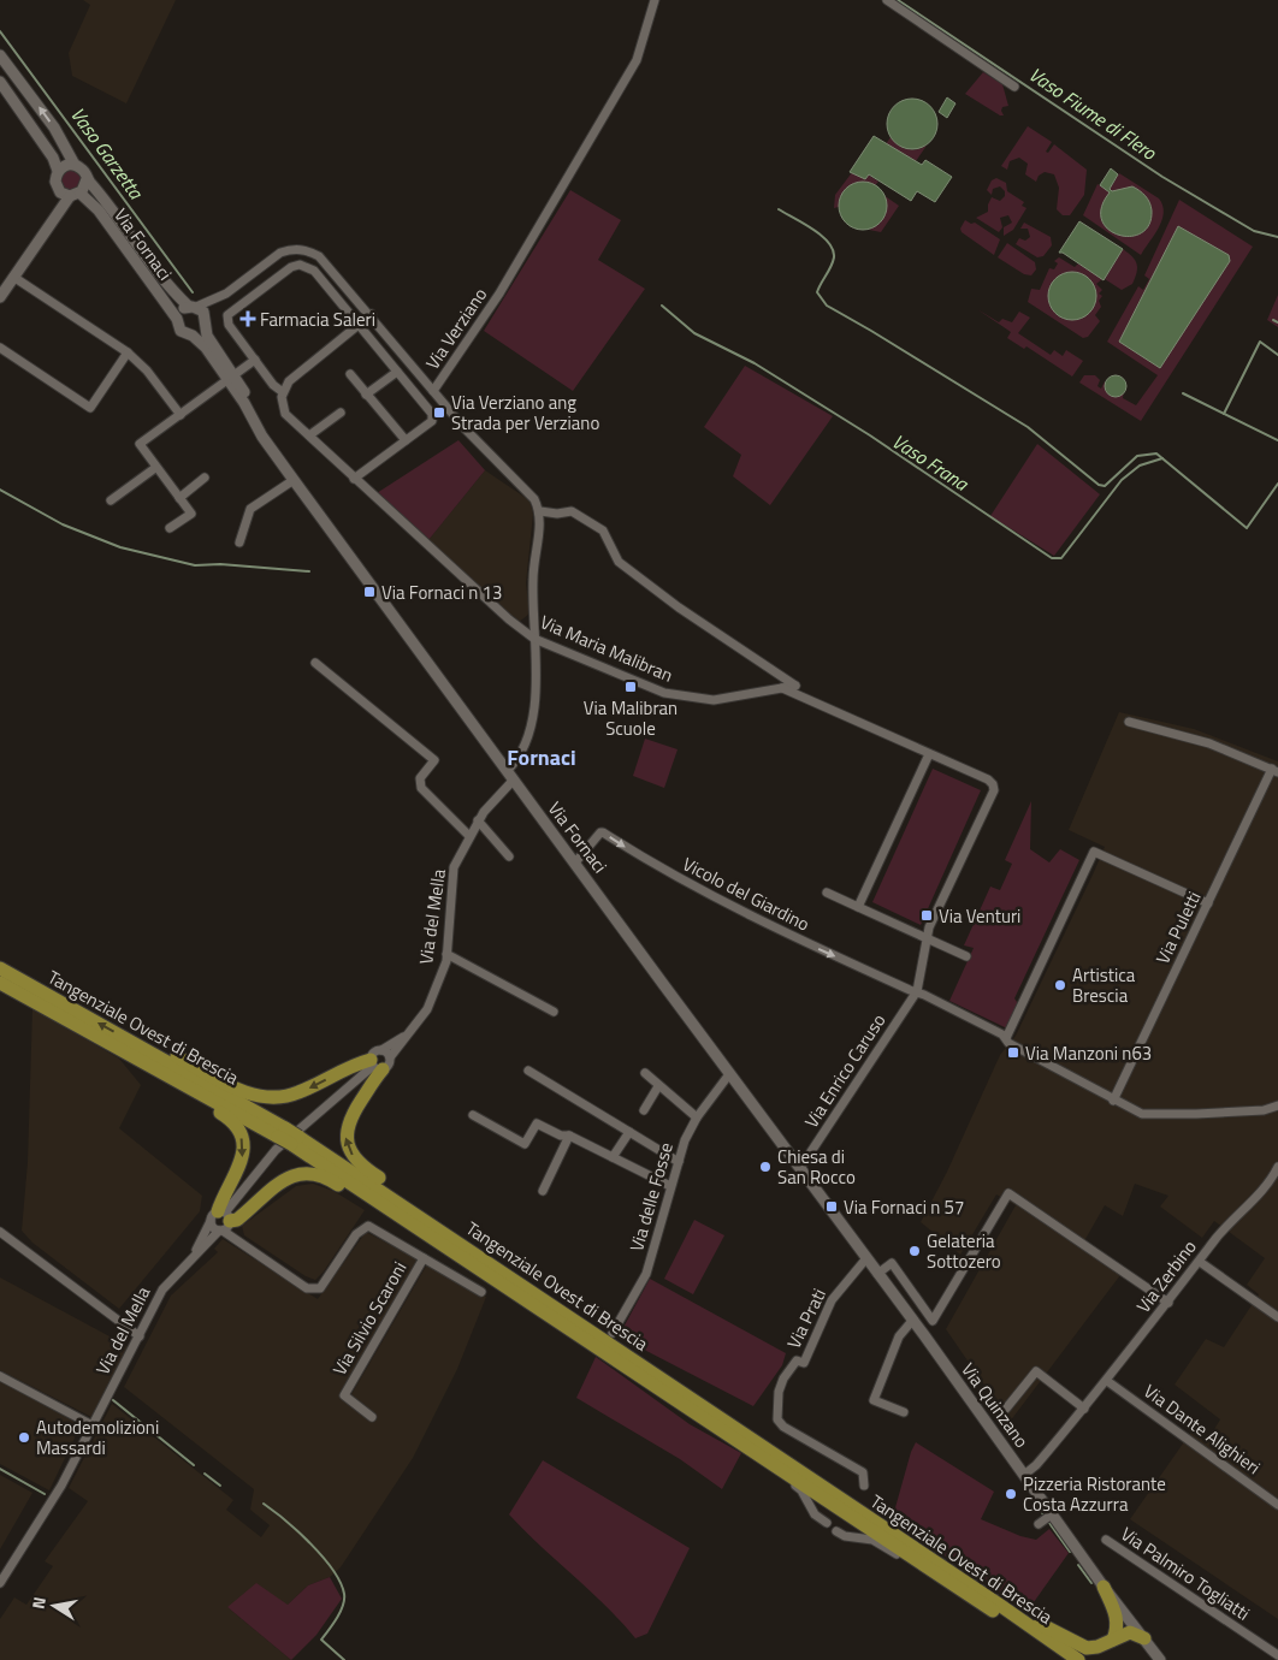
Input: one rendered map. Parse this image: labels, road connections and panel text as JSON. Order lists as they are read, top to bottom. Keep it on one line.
{"streets":{"main road":["Tangenziale Ovest di Brescia"],"street":["Via Fornaci","Via Verziano","Via Maria Malibran","Vicolo del Giardino","Via del Mella","Via Puletti","Via Enrico Caruso","Via delle Fosse","Via Zerbino","Via Silvio Scaroni","Via Prati","Via Quinzano","Via Dante Alighieri","Via Palmiro Togliatti"]},"crossings":[["Via Fornaci","Vicolo del Giardino"],["Via Fornaci","Via del Mella"],["Via Fornaci","Via Enrico Caruso"],["Via Fornaci","Via delle Fosse"],["Via Fornaci","Via Prati"],["Via Fornaci","Via Quinzano"],["Via Verziano","Via Maria Malibran"],["Vicolo del Giardino","Via Enrico Caruso"],["Via del Mella","Via Silvio Scaroni"],["Via Zerbino","Via Quinzano"],["Via Zerbino","Via Dante Alighieri"],["Via Prati","Via Quinzano"]],"districts":["Fornaci"],"water":["Vaso Fiume di Flero","Vaso Garzetta","Vaso Frana"],"places":{"health":["Farmacia Saleri"],"transit":["Via Verziano ang Strada per Verziano","Via Fornaci n 13","Via Malibran Scuole","Via Venturi","Via Manzoni n63","Via Fornaci n 57"],"other":["Artistica Brescia","Chiesa di San Rocco","Gelateria Sottozero","Autodemolizioni Massardi","Pizzeria Ristorante Costa Azzurra"]},"north":"left"}
